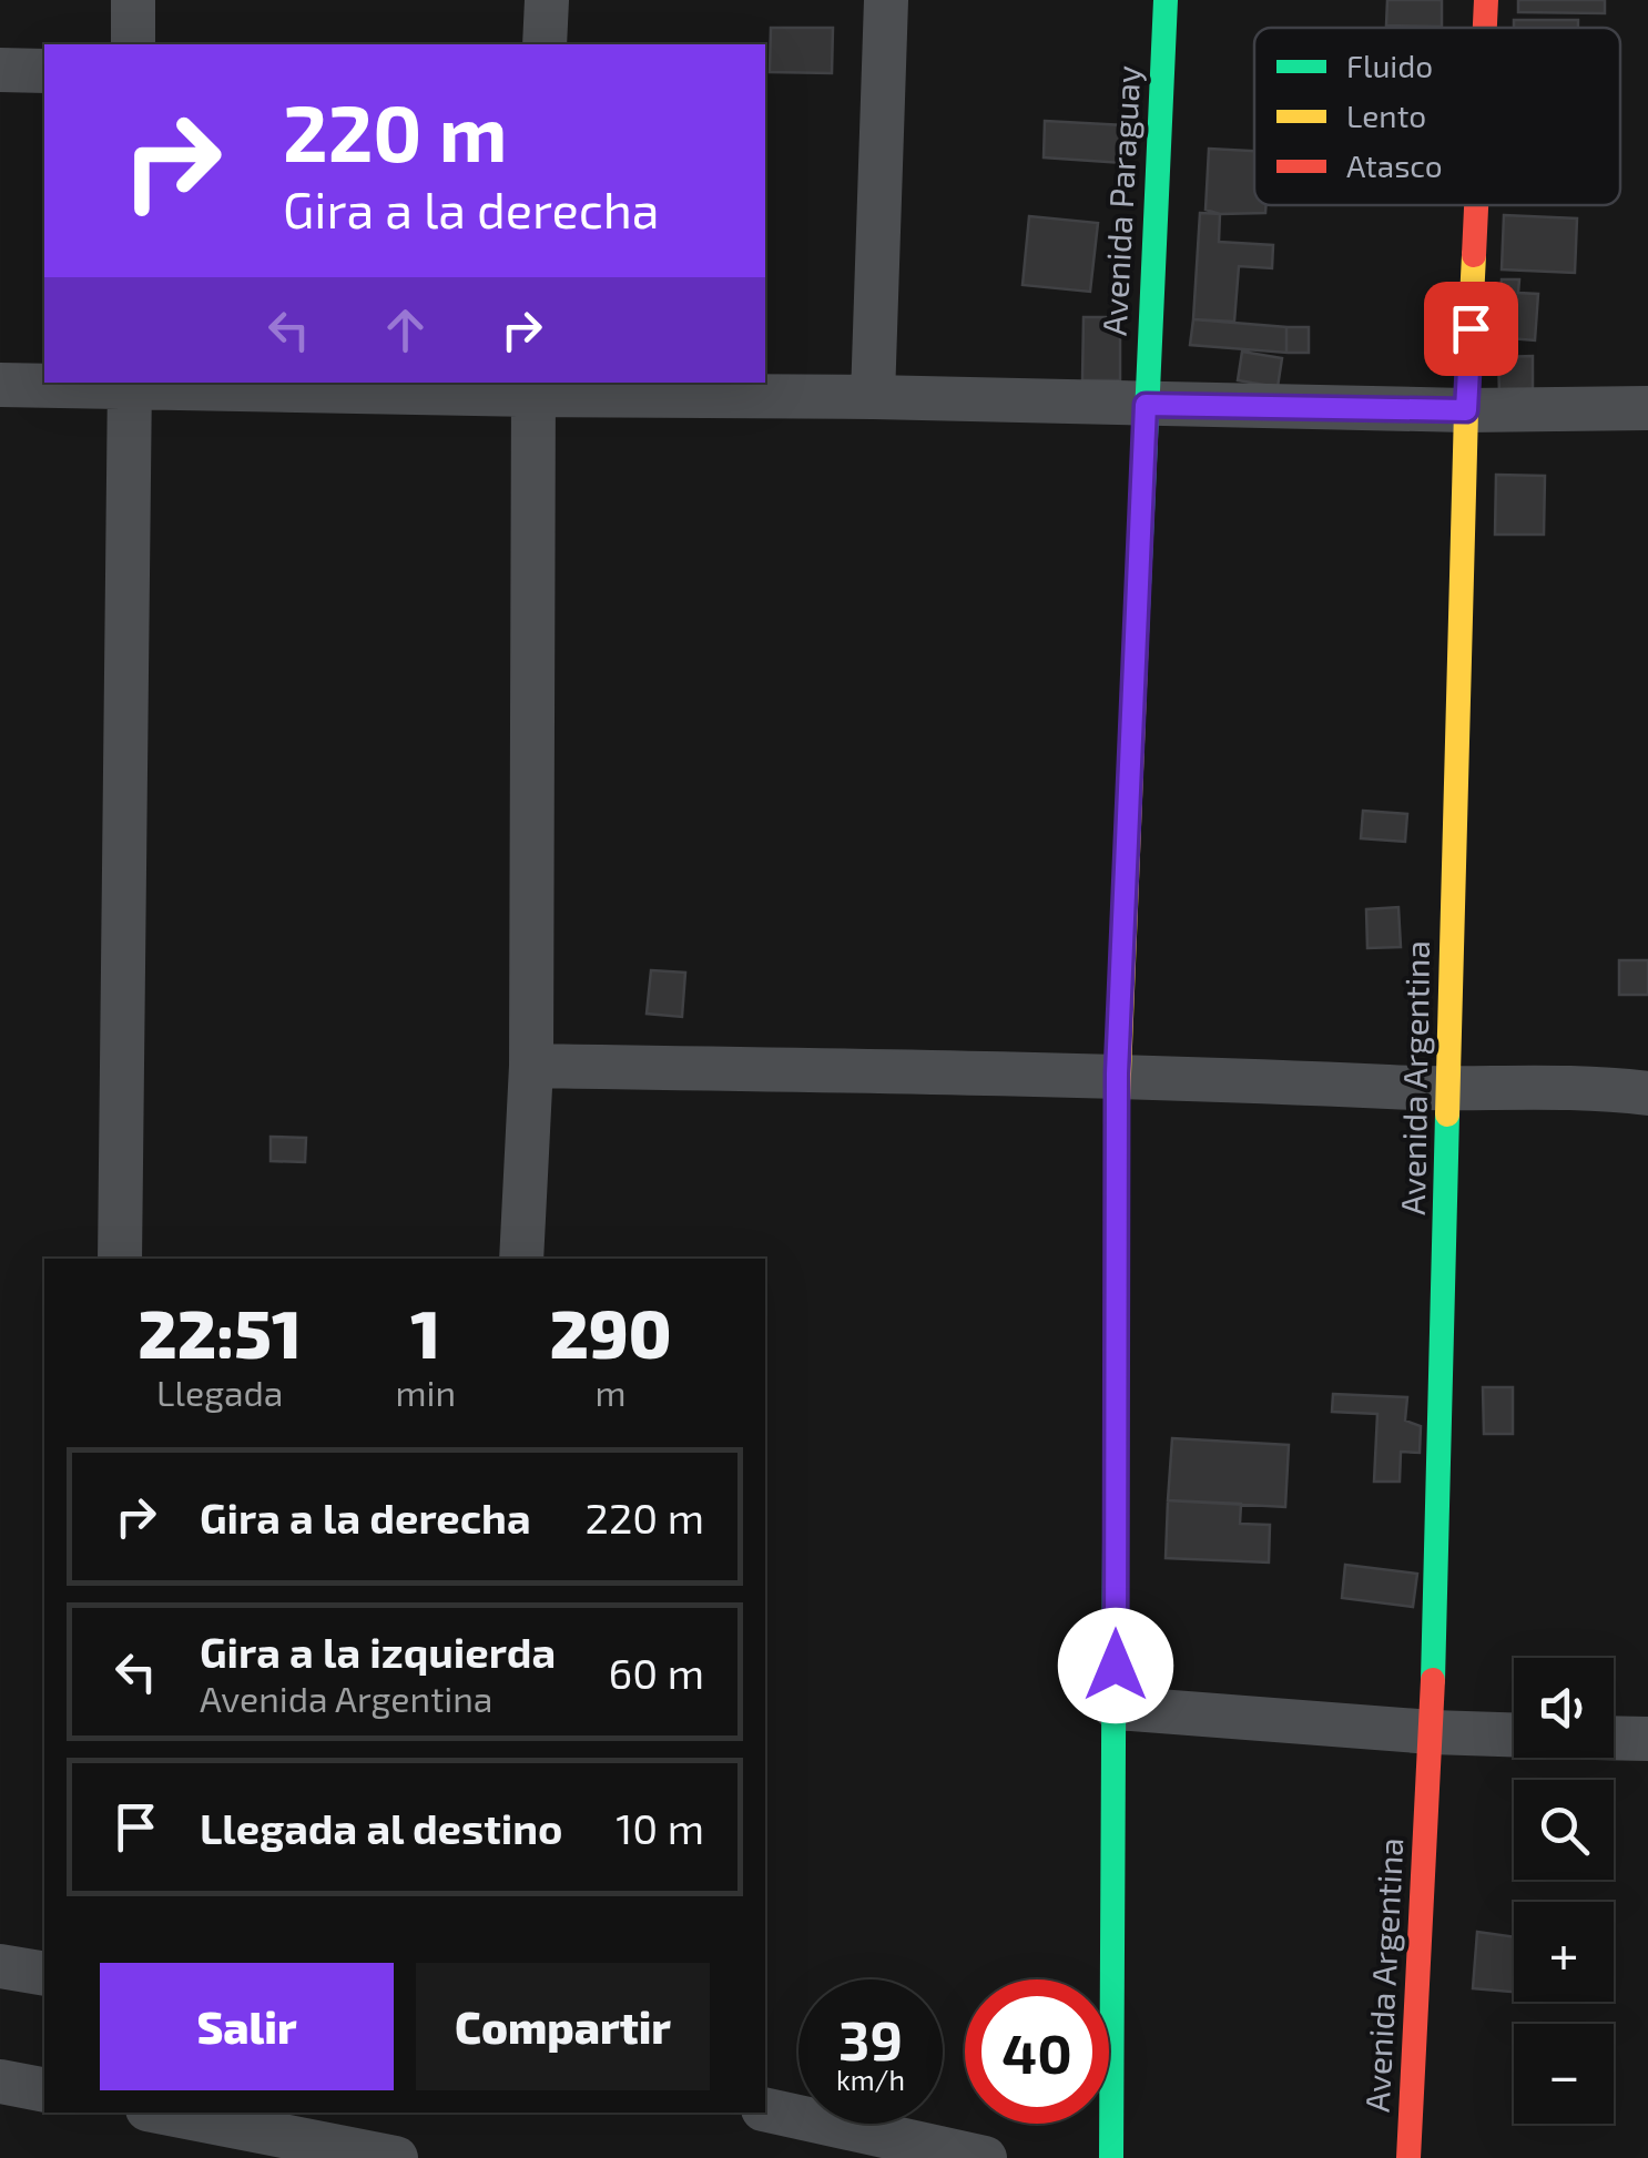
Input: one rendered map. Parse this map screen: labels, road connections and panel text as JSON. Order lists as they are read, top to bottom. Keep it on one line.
{"streets":{"street":["Avenida Paraguay","Avenida Argentina"]},"legend":["Fluido","Lento","Atasco"],"page":{"turn":["220 m","Gira a la derecha"],"eta":["22:51","Llegada","1","min","290","m"],"list":[{"name":"Gira a la derecha","value":"220 m"},{"name":"Gira a la izquierda","note":"Avenida Argentina","value":"60 m"},{"name":"Llegada al destino","value":"10 m"}],"map_buttons":["+","−"],"buttons":["Salir","Compartir"],"speed":"39 km/h","limit":"40"}}
